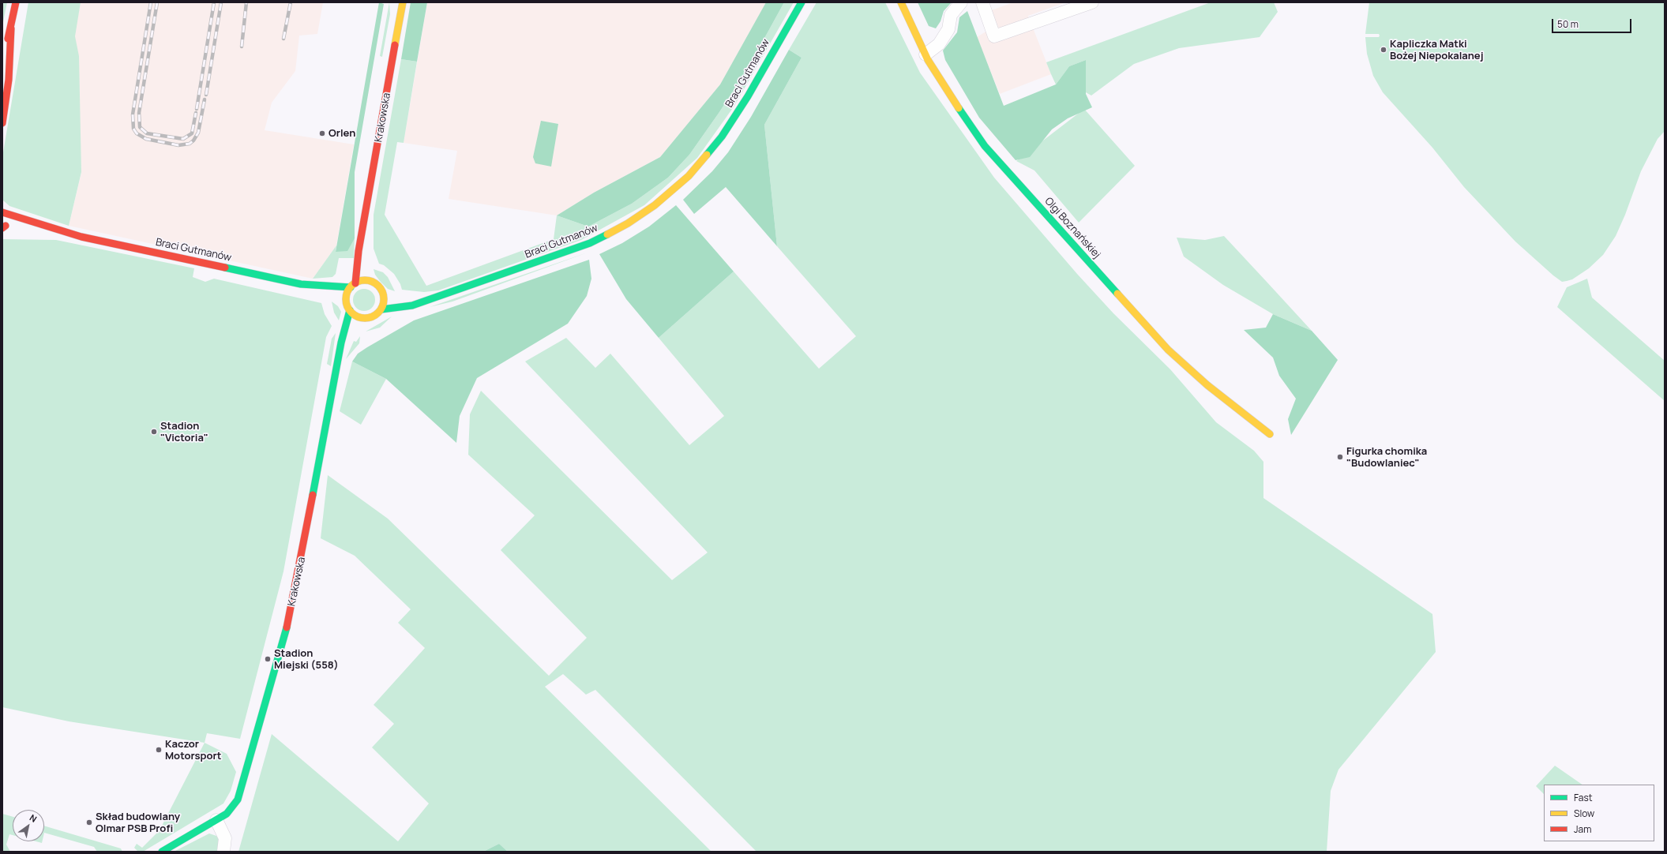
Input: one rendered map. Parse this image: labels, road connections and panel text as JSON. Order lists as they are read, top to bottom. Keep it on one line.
{"streets":{"street":["Braci Gutmanów","Krakowska","Olgi Boznańskiej"]},"crossings":[["Braci Gutmanów","Krakowska"]],"places":["Kapliczka Matki Bożej Niepokalanej","Orlen","Stadion \"Victoria\"","Figurka chomika \"Budowlaniec\"","Stadion Miejski (558)","Kaczor Motorsport","Skład budowlany Olmar PSB Profi"],"legend":["Fast","Slow","Jam"],"scale_bar":"50 m","north":"top right"}
